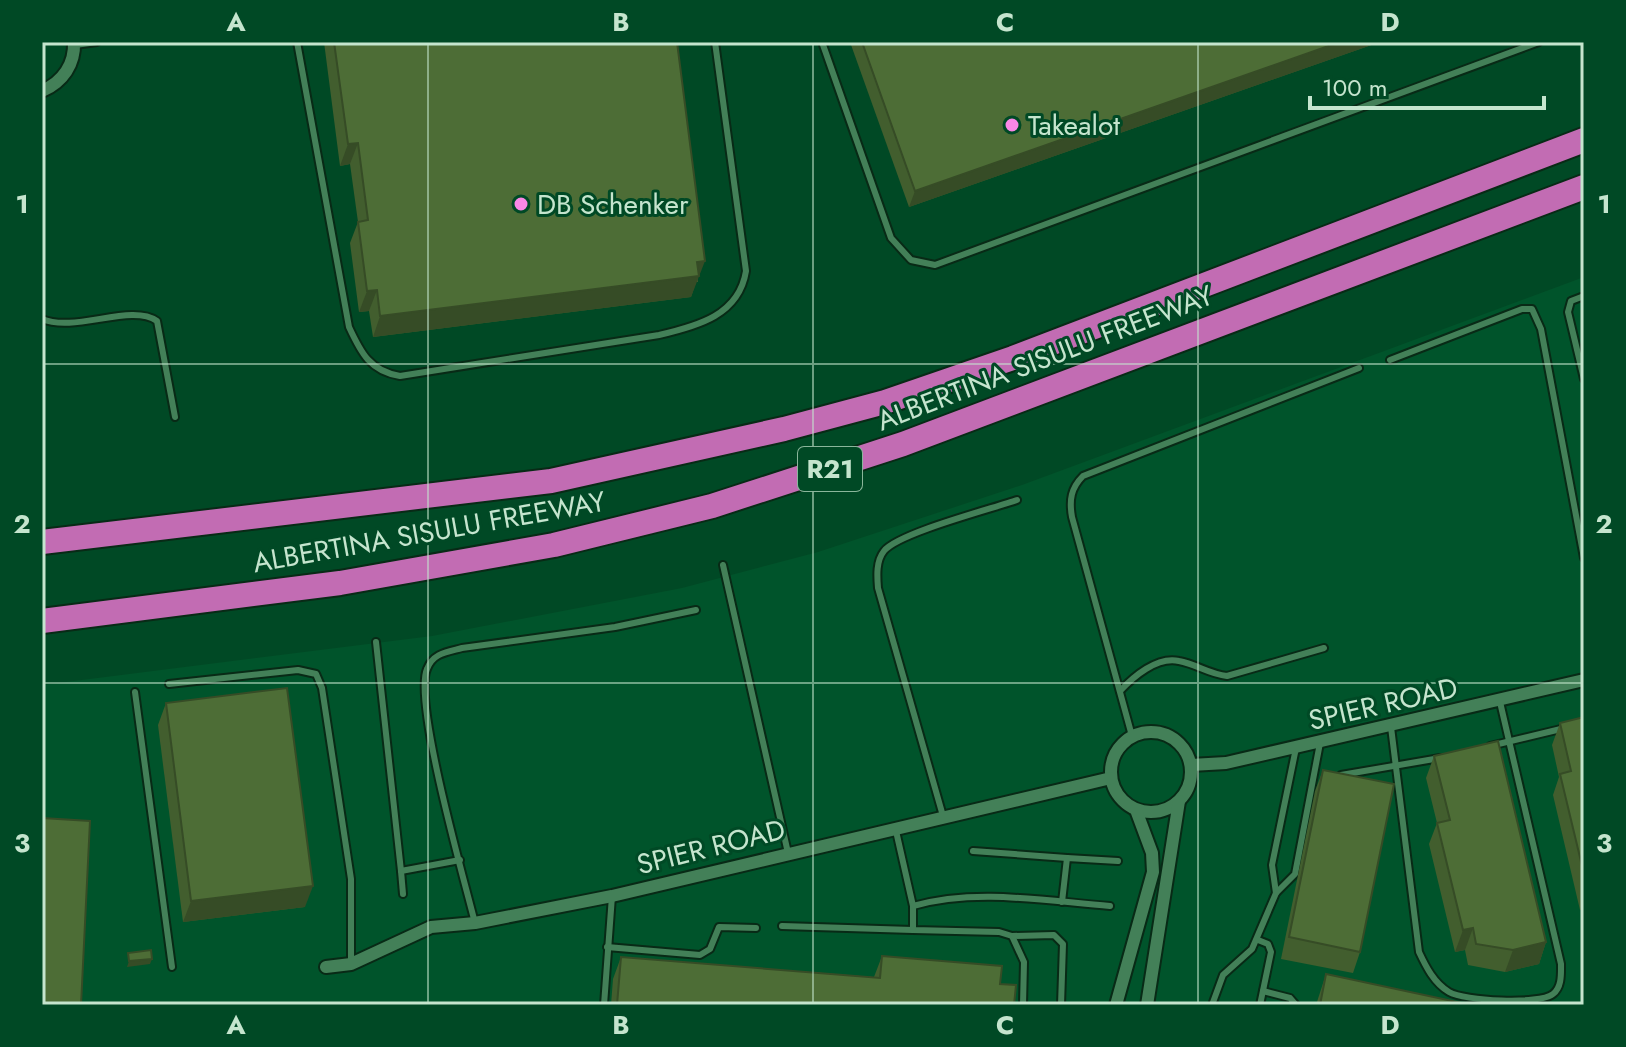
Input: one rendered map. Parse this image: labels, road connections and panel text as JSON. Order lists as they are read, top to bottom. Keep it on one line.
{"streets":{"highway":["ALBERTINA SISULU FREEWAY","R21"],"street":["SPIER ROAD"]},"places":["Takealot","DB Schenker"],"scale_bar":"100 m","grid":{"columns":["A","B","C","D"],"rows":["1","2","3"]}}
